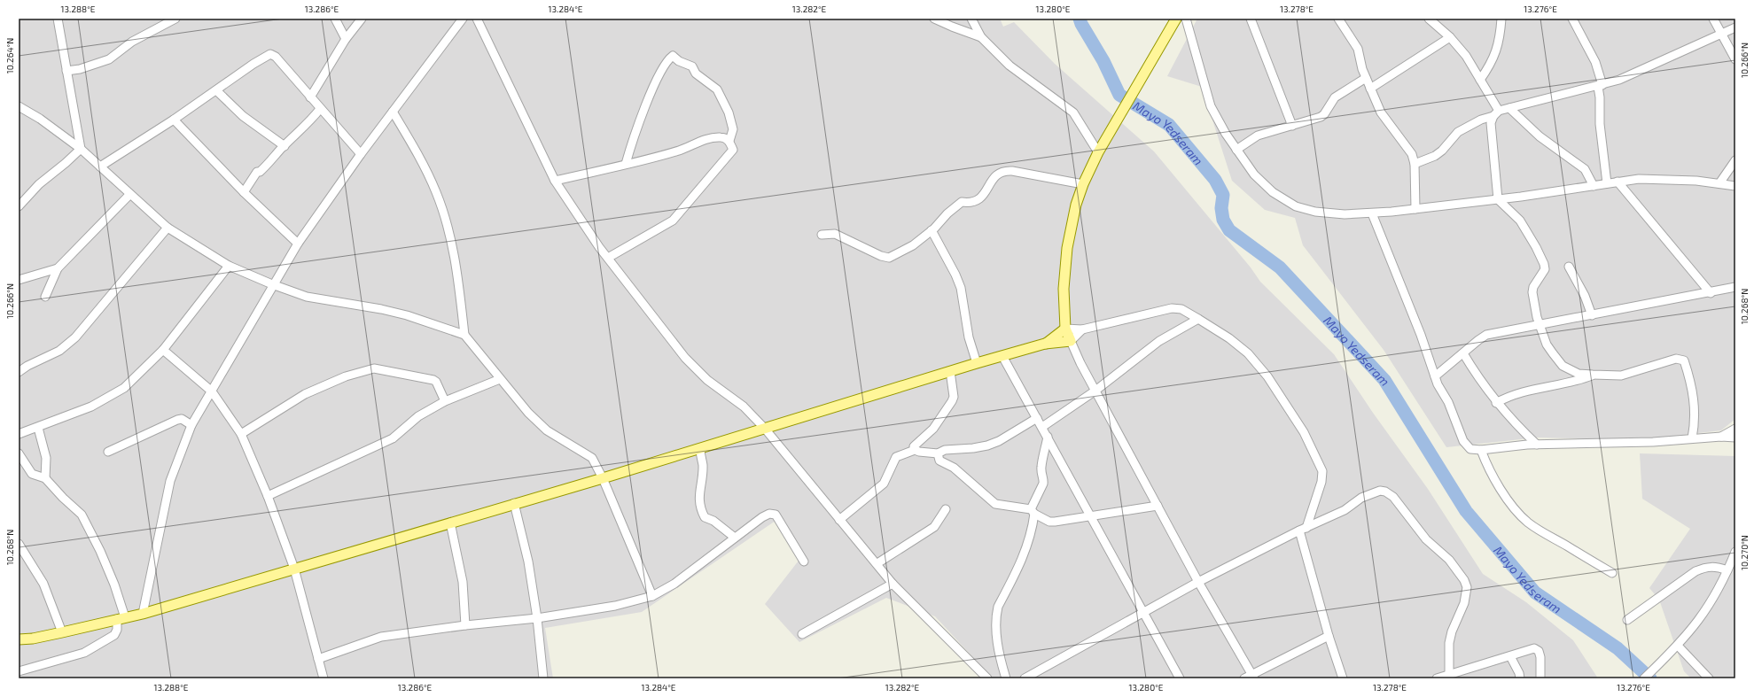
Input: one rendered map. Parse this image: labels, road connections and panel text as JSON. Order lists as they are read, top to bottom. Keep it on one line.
{"water":["Mayo Yedseram"],"coordinates":["13.288°E","13.286°E","13.284°E","13.282°E","13.280°E","13.278°E","13.276°E","10.264°N","10.266°N","10.268°N","10.270°N"]}
